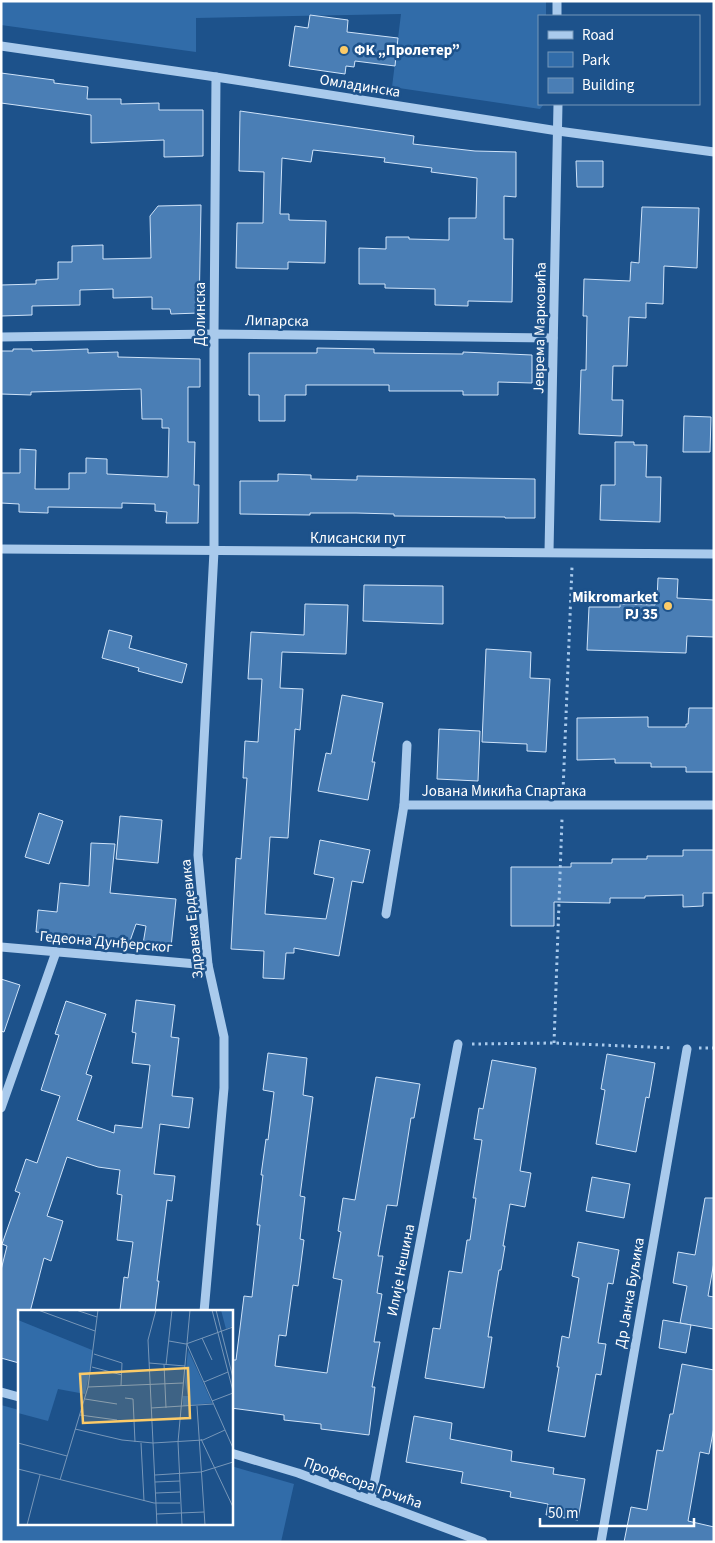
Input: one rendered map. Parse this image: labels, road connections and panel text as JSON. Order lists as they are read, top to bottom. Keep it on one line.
{"streets":{"street":["Омладинска","Долинска","Липарска","Јеврема Марковића","Клисански пут","Јована Микића Спартака","Здравка Ердевика","Гедеона Дунђерског","Илије Нешина","Др Јанка Буљика","Професора Грчића"]},"crossings":[["Омладинска","Долинска"],["Омладинска","Јеврема Марковића"],["Долинска","Липарска"],["Долинска","Клисански пут"],["Долинска","Здравка Ердевика"],["Липарска","Јеврема Марковића"],["Јеврема Марковића","Клисански пут"],["Клисански пут","Здравка Ердевика"],["Здравка Ердевика","Гедеона Дунђерског"],["Илије Нешина","Професора Грчића"]],"places":["ФК „Пролетер”","Mikromarket PJ 35"],"legend":["Road","Park","Building"],"scale_bar":"50 m"}
